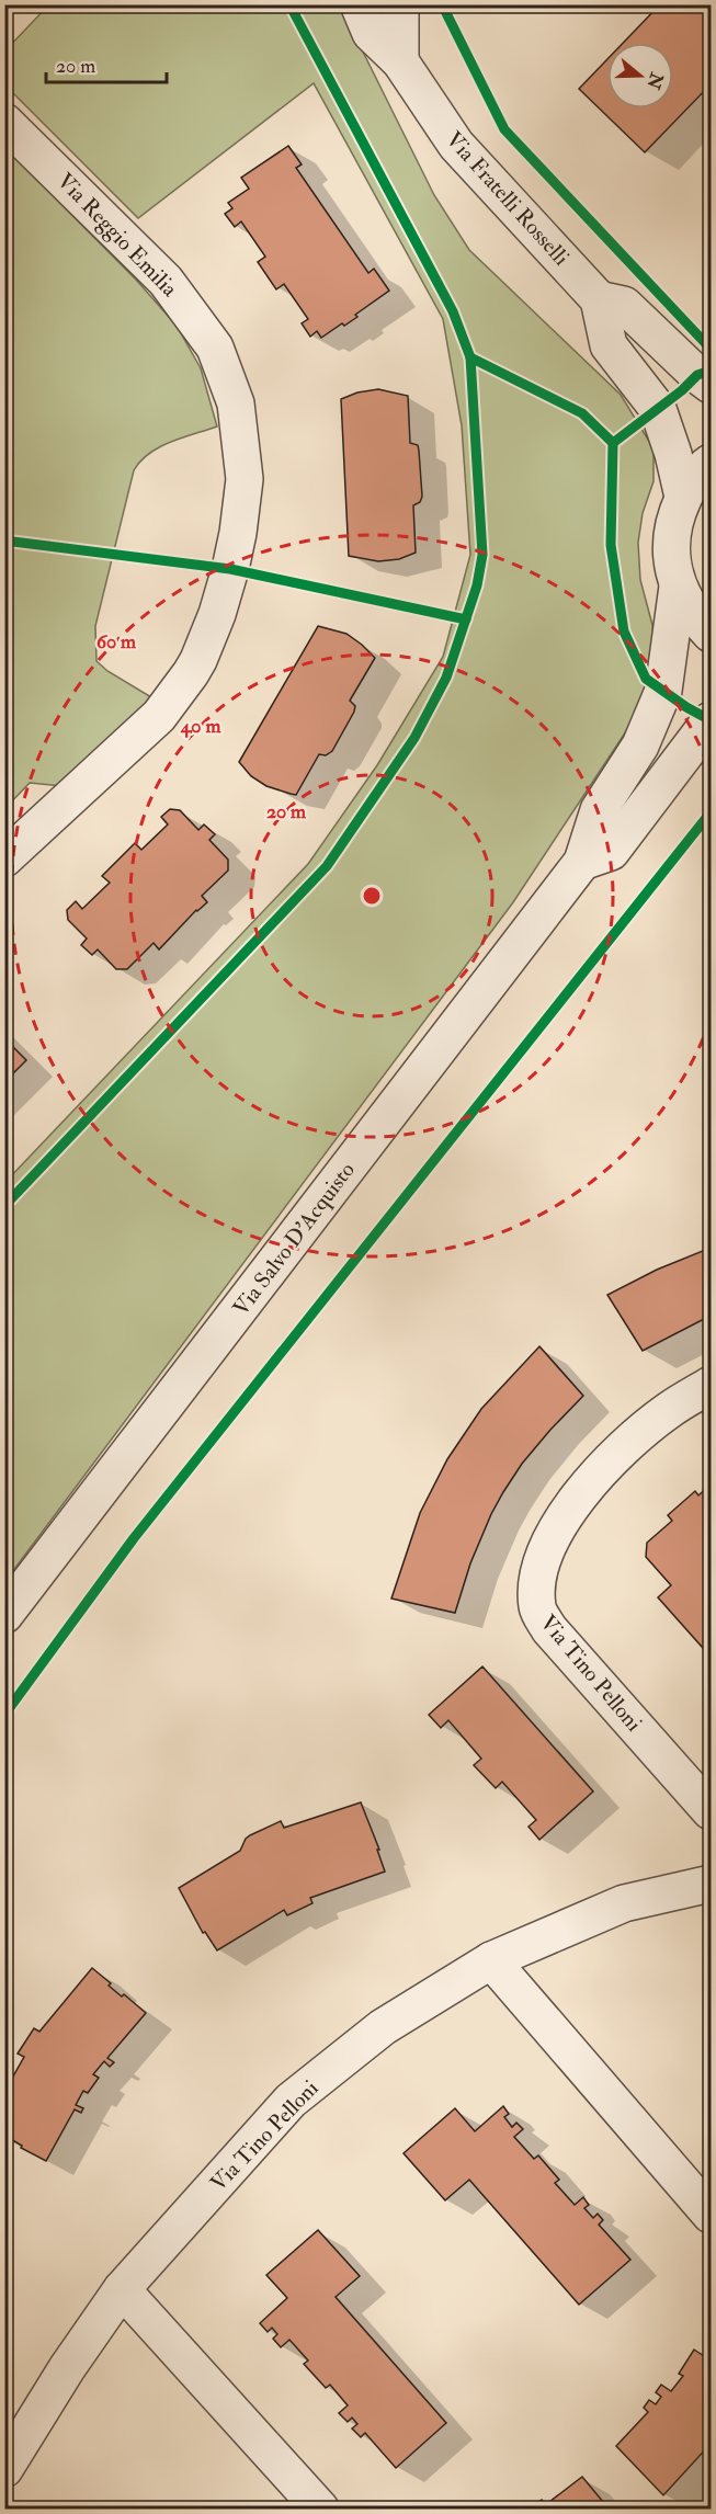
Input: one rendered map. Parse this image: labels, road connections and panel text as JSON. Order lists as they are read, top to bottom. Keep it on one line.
{"streets":{"street":["Via Fratelli Rosselli","Via Reggio Emilia","Via Salvo D'Acquisto","Via Tino Pelloni"]},"scale_bar":"20 m","north":"right","rings":["60 m","40 m","20 m"]}
